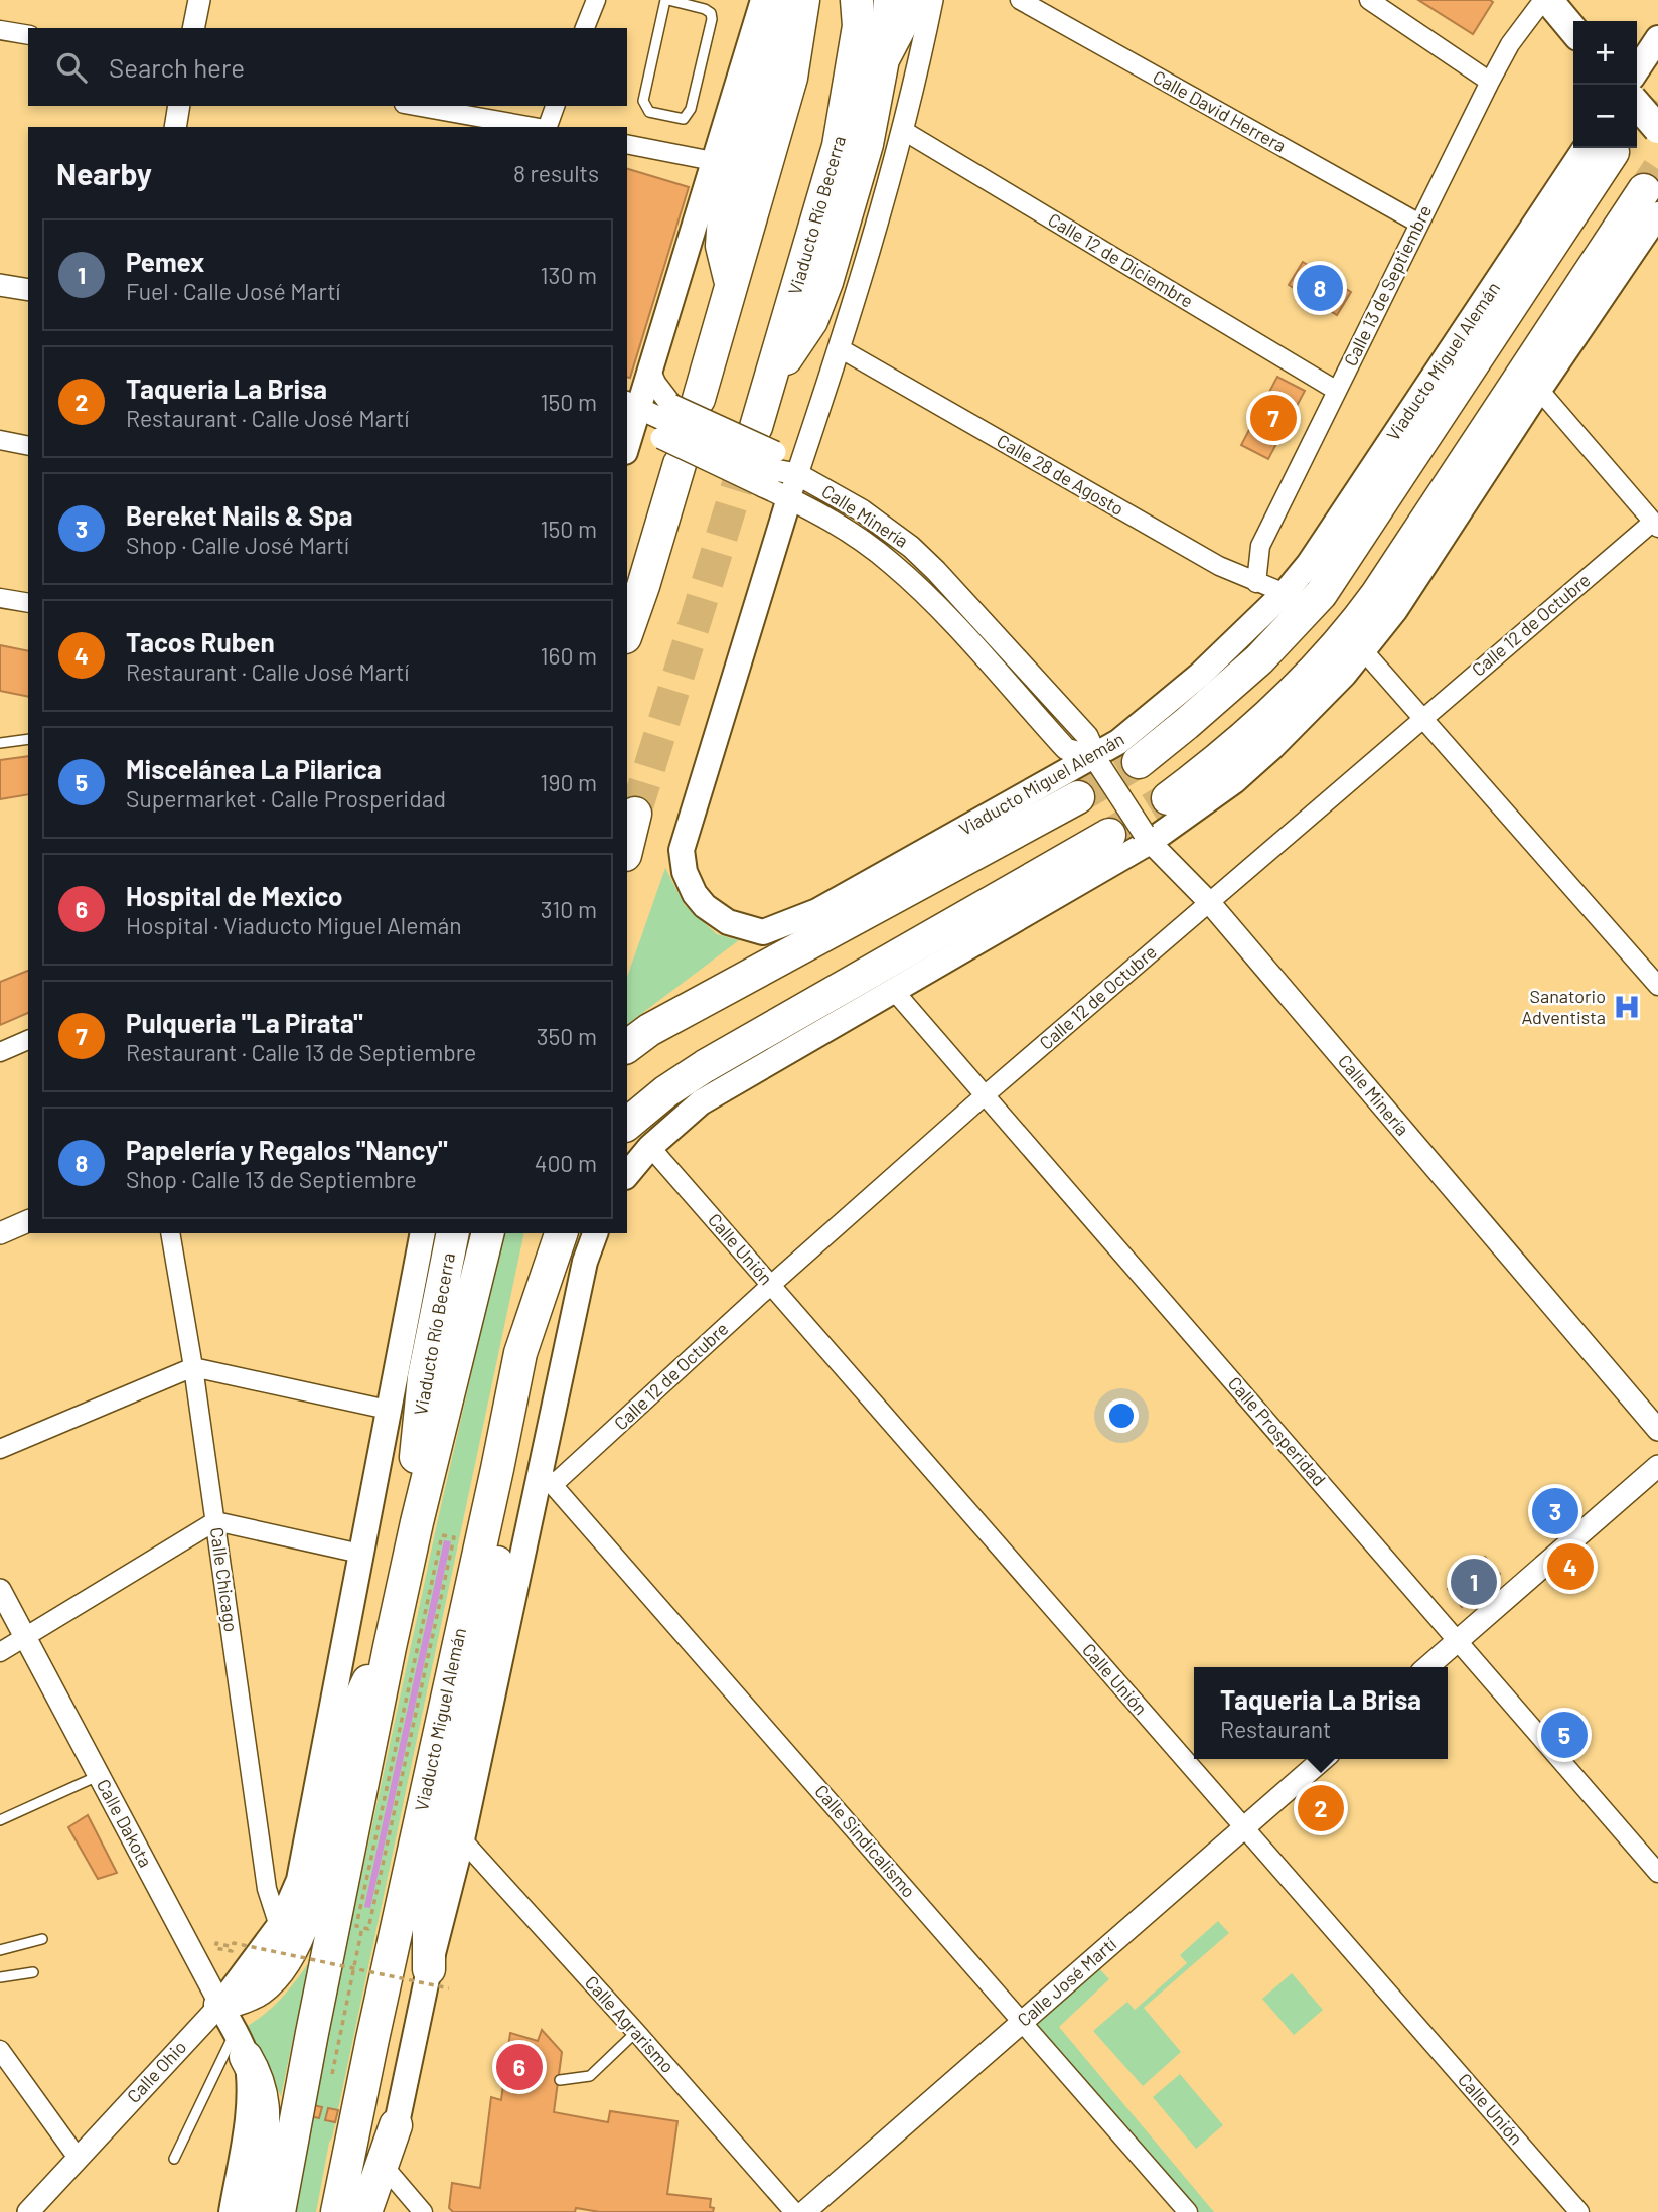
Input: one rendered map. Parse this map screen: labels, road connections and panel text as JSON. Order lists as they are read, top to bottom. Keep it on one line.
{"streets":{"highway":["Viaducto Río Becerra","Viaducto Miguel Alemán"],"main road":["Calle Ohio"],"street":["Calle David Herrera","Calle 12 de Diciembre","Calle 13 de Septiembre","Calle 28 de Agosto","Calle Minería","Calle 12 de Octubre","Calle Unión","Calle Prosperidad","Calle Chicago","Calle Dakota","Calle Sindicalismo","Calle José Martí","Calle Agrarismo"]},"crossings":[["Calle David Herrera","Calle 13 de Septiembre"],["Calle 12 de Diciembre","Calle 13 de Septiembre"],["Calle 13 de Septiembre","Calle 28 de Agosto"],["Viaducto Miguel Alemán","Calle 28 de Agosto"],["Viaducto Miguel Alemán","Calle Minería"],["Calle Minería","Calle 12 de Octubre"],["Calle 12 de Octubre","Calle Unión"],["Calle 12 de Octubre","Calle Prosperidad"],["Calle 12 de Octubre","Calle Sindicalismo"],["Calle Unión","Calle José Martí"],["Calle Chicago","Calle Ohio"],["Calle Dakota","Calle Ohio"],["Calle Sindicalismo","Calle José Martí"]],"places":{"hospital":["Sanatorio Adventista"]},"page":{"map_buttons":["+","−"],"search":"Search here","heading":["Nearby","8 results"],"list":[{"mark":"1","name":"Pemex","note":"Fuel · Calle José Martí","value":"130 m"},{"mark":"2","name":"Taqueria La Brisa","note":"Restaurant · Calle José Martí","value":"150 m"},{"mark":"3","name":"Bereket Nails & Spa","note":"Shop · Calle José Martí","value":"150 m"},{"mark":"4","name":"Tacos Ruben","note":"Restaurant · Calle José Martí","value":"160 m"},{"mark":"5","name":"Miscelánea La Pilarica","note":"Supermarket · Calle Prosperidad","value":"190 m"},{"mark":"6","name":"Hospital de Mexico","note":"Hospital · Viaducto Miguel Alemán","value":"310 m"},{"mark":"7","name":"Pulqueria \"La Pirata\"","note":"Restaurant · Calle 13 de Septiembre","value":"350 m"},{"mark":"8","name":"Papelería y Regalos \"Nancy\"","note":"Shop · Calle 13 de Septiembre","value":"400 m"}],"pins":["8","7","3","4","1","5","2","6"],"popup":["Taqueria La Brisa","Restaurant"]}}
